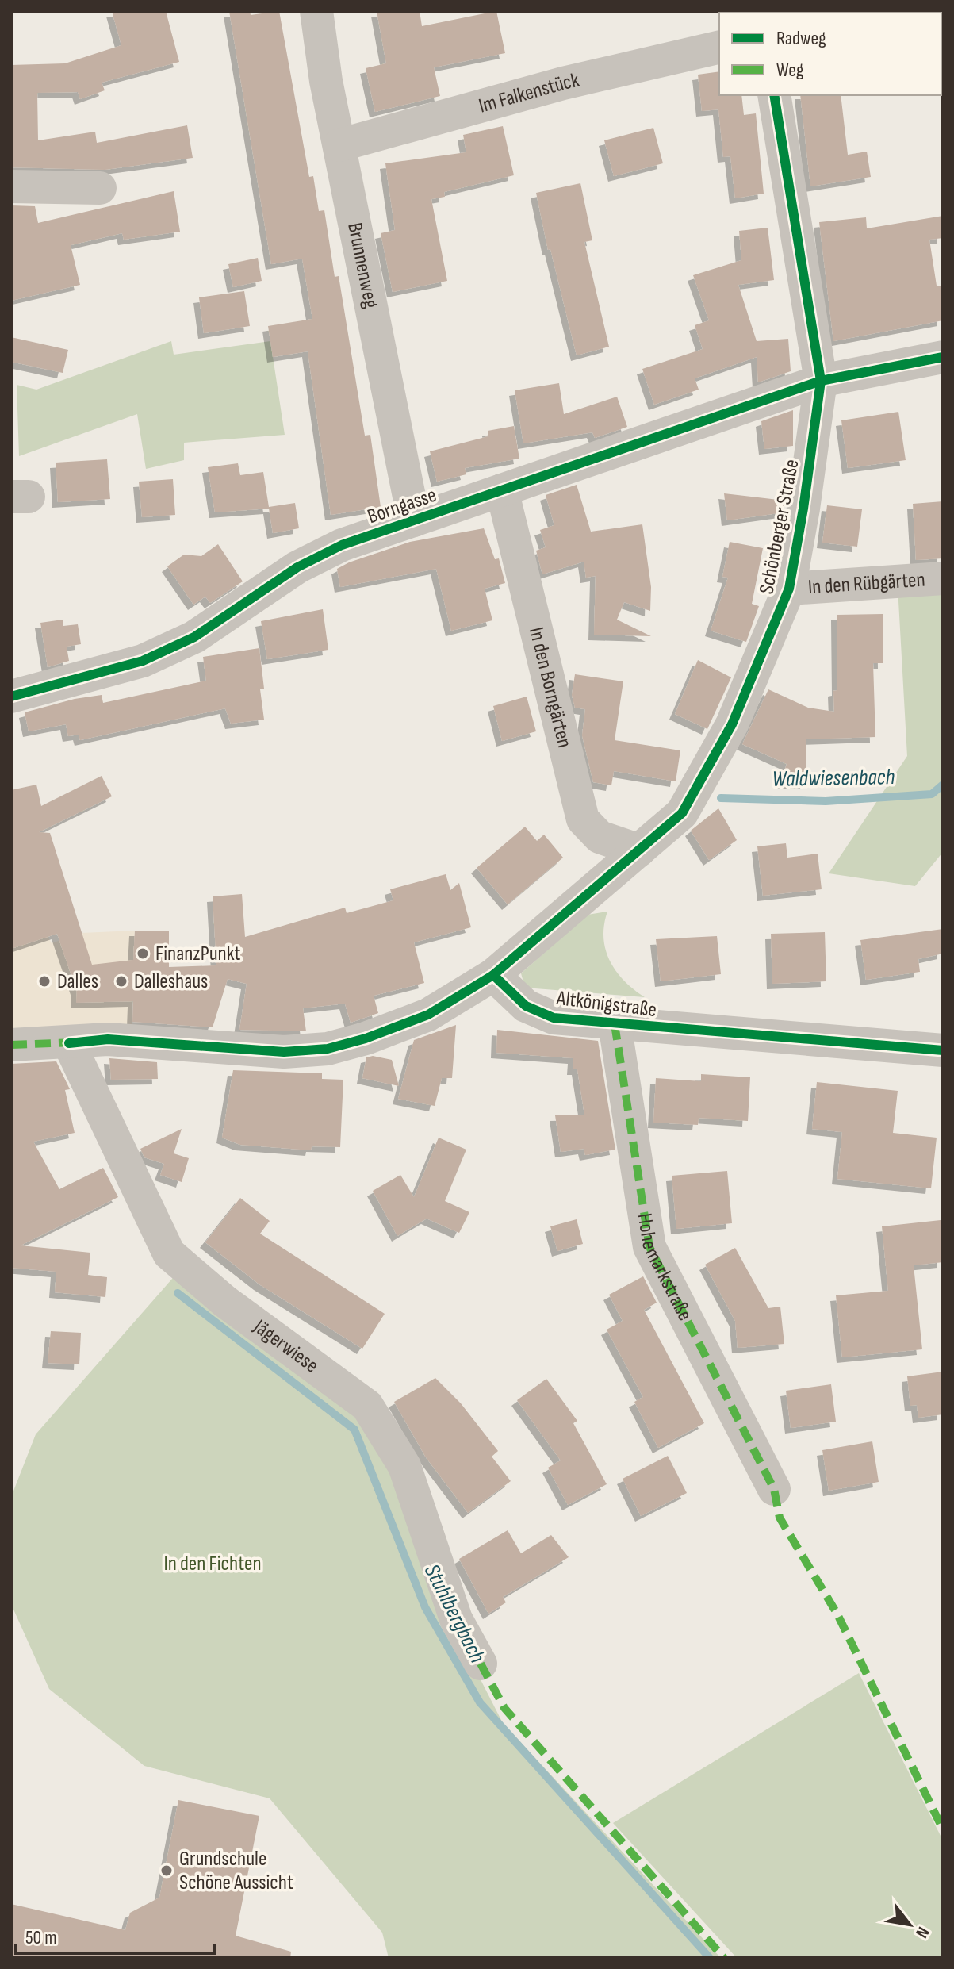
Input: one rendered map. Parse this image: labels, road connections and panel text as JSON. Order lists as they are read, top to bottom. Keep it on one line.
{"streets":{"street":["Im Falkenstück","Brunnenweg","Borngasse","Schönberger Straße","In den Rübgärten","In den Borngärten","Altkönigstraße","Hohemarkstraße","Jägerwiese"]},"crossings":[["Im Falkenstück","Brunnenweg"],["Brunnenweg","Borngasse"],["Borngasse","Schönberger Straße"],["Borngasse","In den Borngärten"],["Schönberger Straße","In den Rübgärten"],["Schönberger Straße","In den Borngärten"],["Schönberger Straße","Altkönigstraße"],["Altkönigstraße","Hohemarkstraße"]],"water":["Waldwiesenbach","Stuhlbergbach"],"parks":["In den Fichten"],"places":["FinanzPunkt","Dalles","Dalleshaus","Grundschule Schöne Aussicht"],"legend":["Radweg","Weg"],"scale_bar":"50 m","north":"bottom right"}
